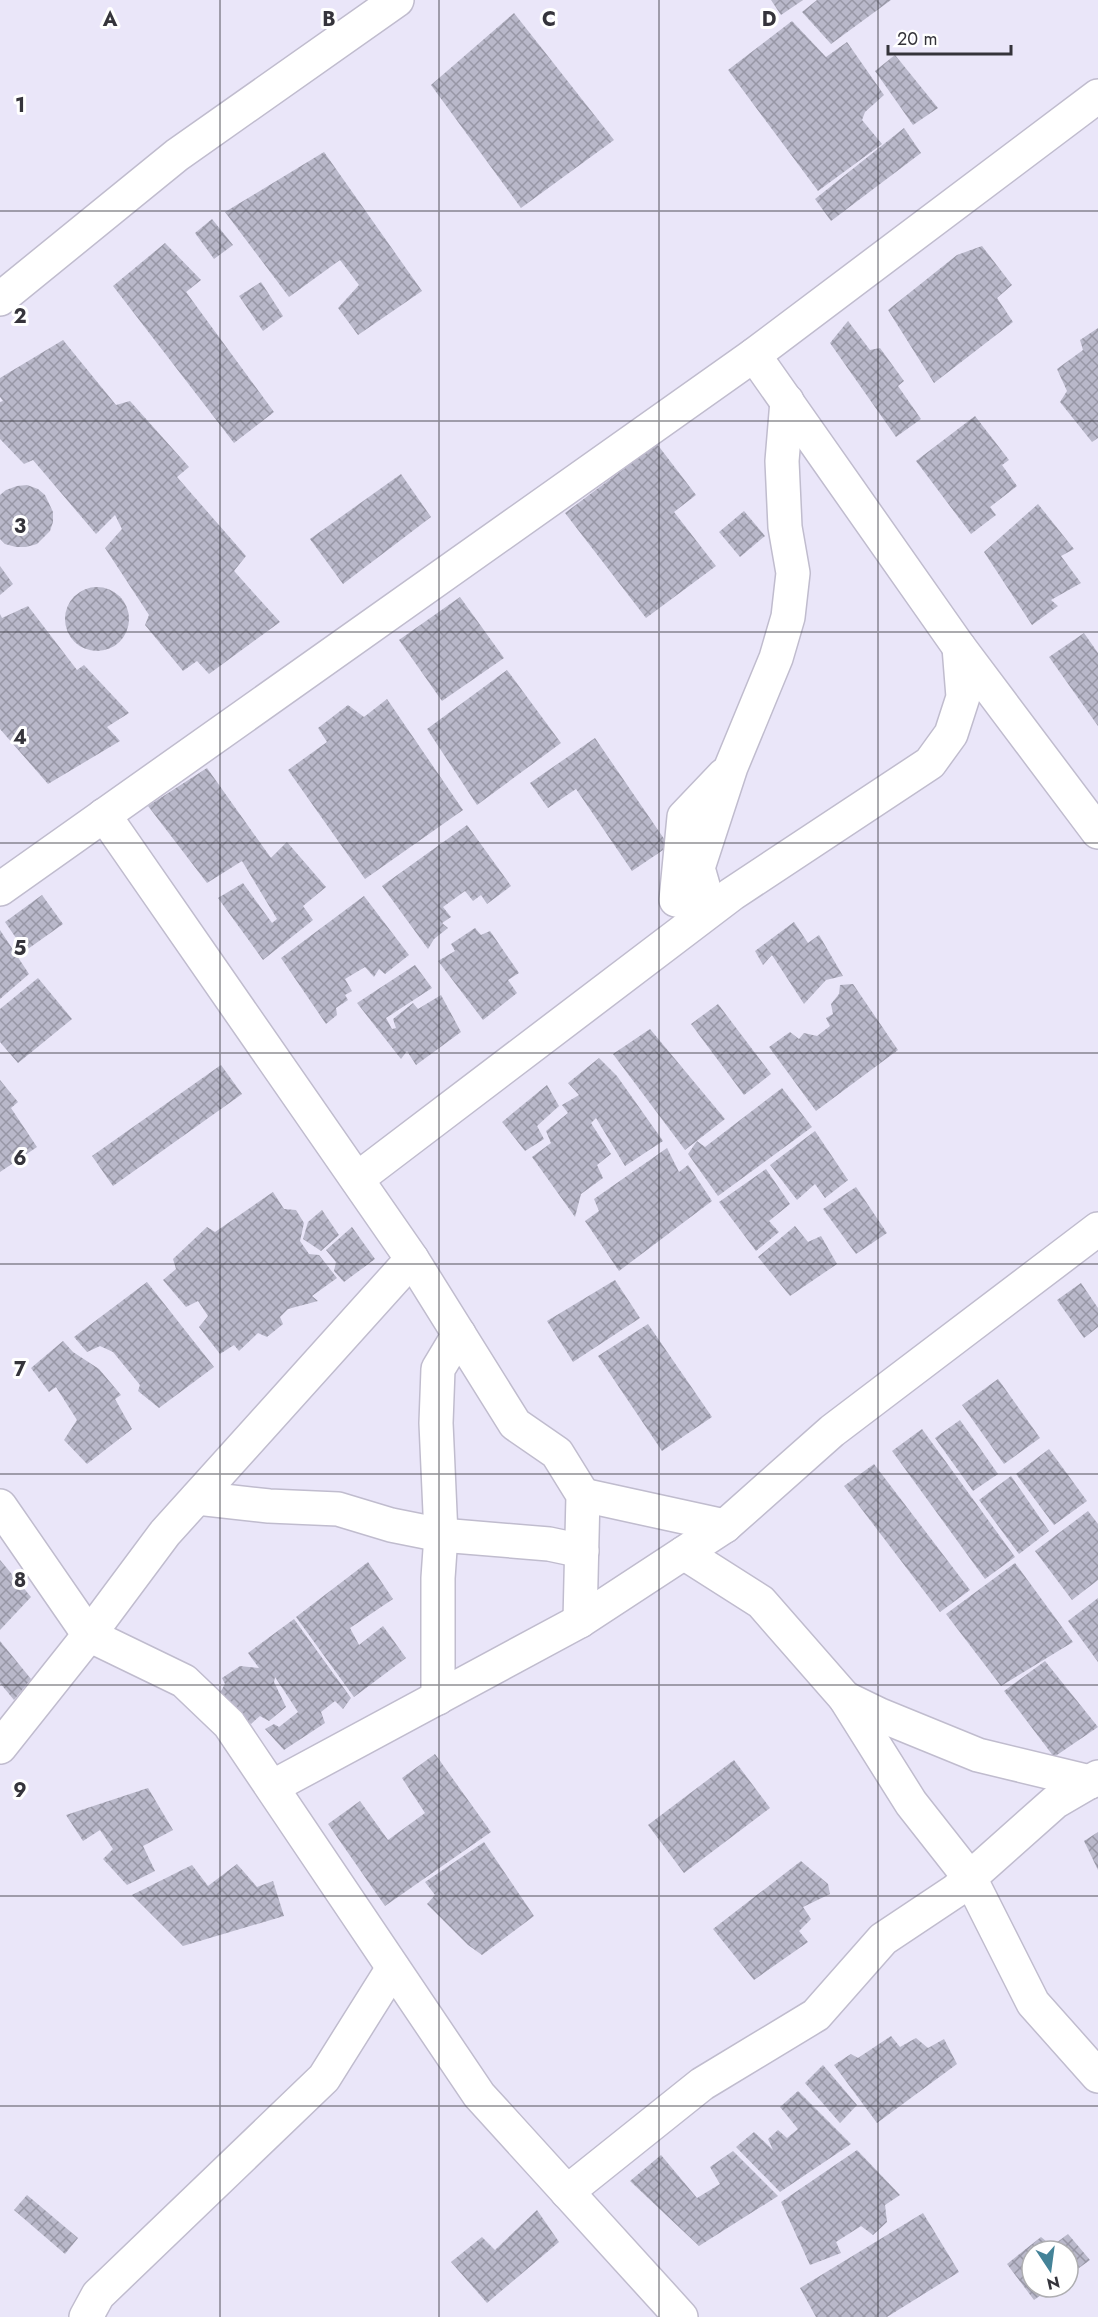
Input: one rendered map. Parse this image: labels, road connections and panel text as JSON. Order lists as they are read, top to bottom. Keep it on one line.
{"scale_bar":"20 m","north":"bottom","grid":{"columns":["A","B","C","D"],"rows":["1","2","3","4","5","6","7","8","9"]}}
